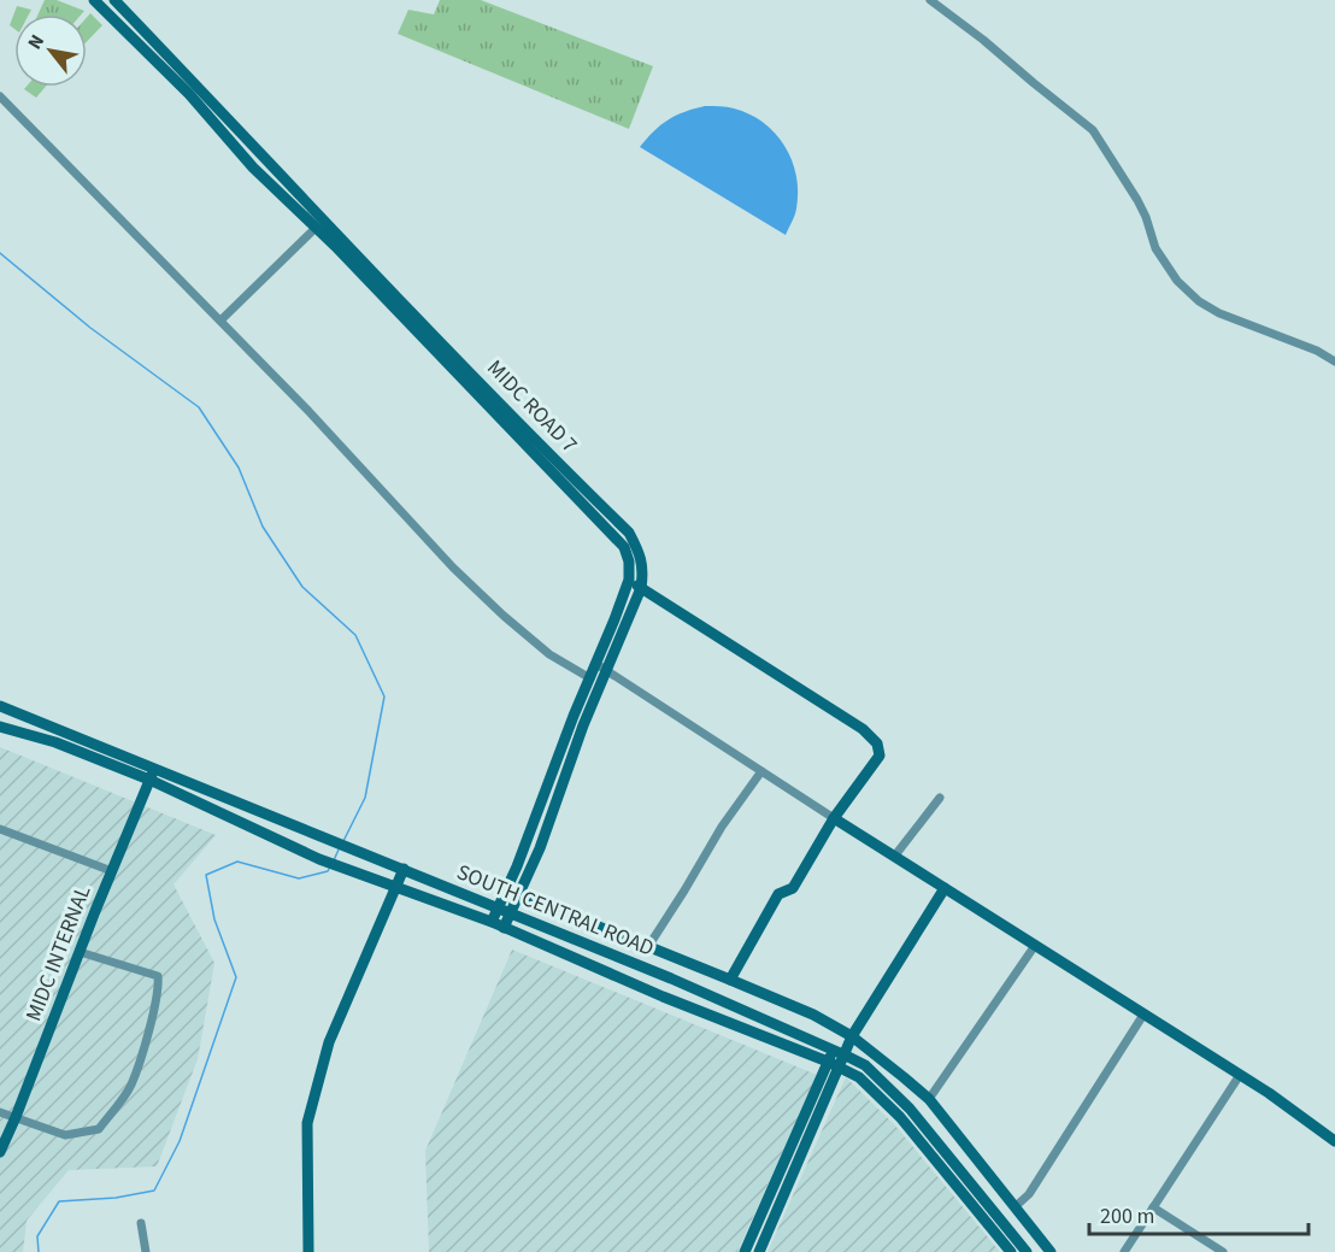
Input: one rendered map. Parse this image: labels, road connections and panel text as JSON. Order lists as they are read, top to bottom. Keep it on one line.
{"streets":{"street":["MIDC ROAD 7","SOUTH CENTRAL ROAD","MIDC INTERNAL"]},"crossings":[["MIDC ROAD 7","SOUTH CENTRAL ROAD"],["SOUTH CENTRAL ROAD","MIDC INTERNAL"]],"scale_bar":"200 m","north":"top left"}
